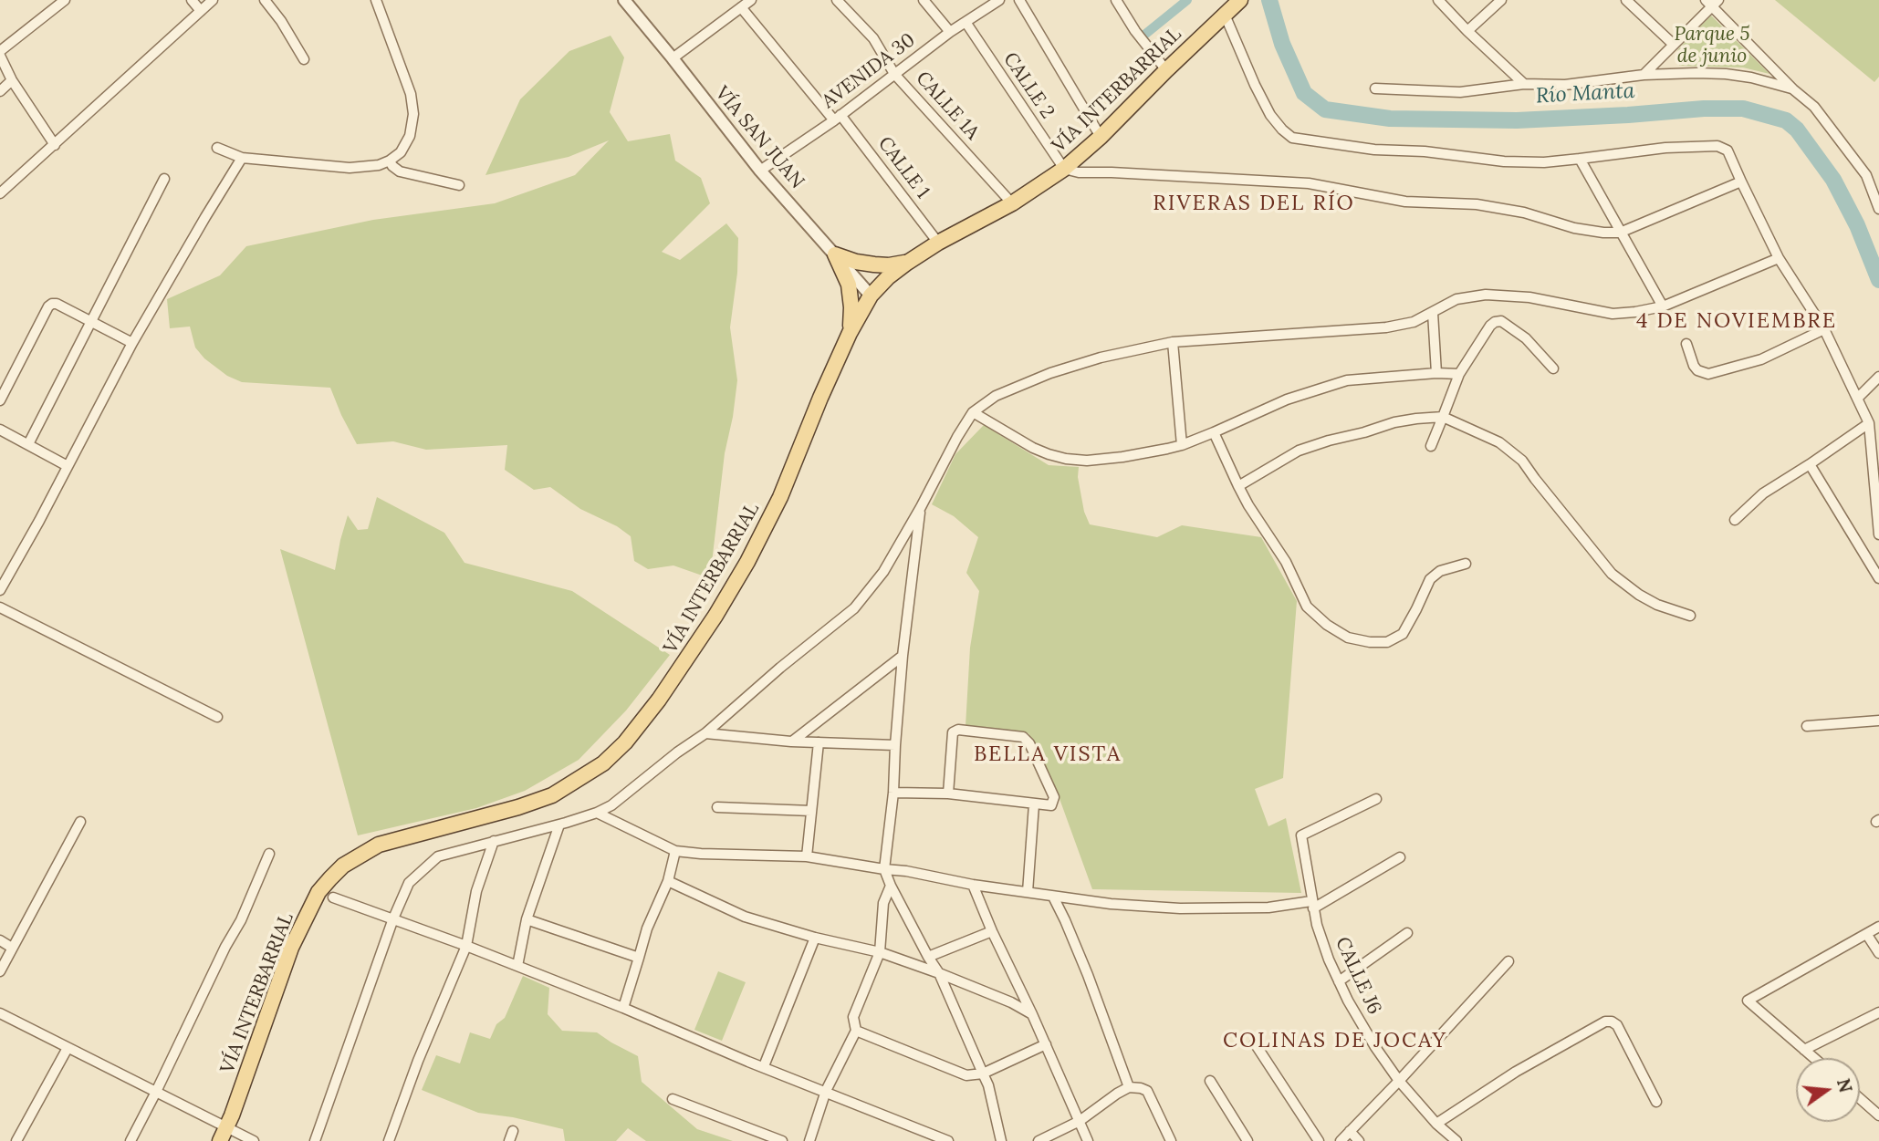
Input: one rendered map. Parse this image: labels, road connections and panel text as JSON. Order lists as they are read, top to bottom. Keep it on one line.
{"streets":{"main road":["VÍA INTERBARRIAL"],"street":["AVENIDA 30","CALLE 2","CALLE 1A","VÍA SAN JUAN","CALLE 1","CALLE J6"]},"crossings":[["AVENIDA 30","CALLE 2"],["AVENIDA 30","CALLE 1A"],["AVENIDA 30","VÍA SAN JUAN"],["AVENIDA 30","CALLE 1"],["CALLE 2","VÍA INTERBARRIAL"],["VÍA INTERBARRIAL","CALLE 1A"],["VÍA INTERBARRIAL","VÍA SAN JUAN"],["VÍA INTERBARRIAL","CALLE 1"]],"districts":["RIVERAS DEL RÍO","4 DE NOVIEMBRE","BELLA VISTA","COLINAS DE JOCAY"],"water":["Río Manta"],"parks":["Parque 5 de junio"],"north":"right"}
